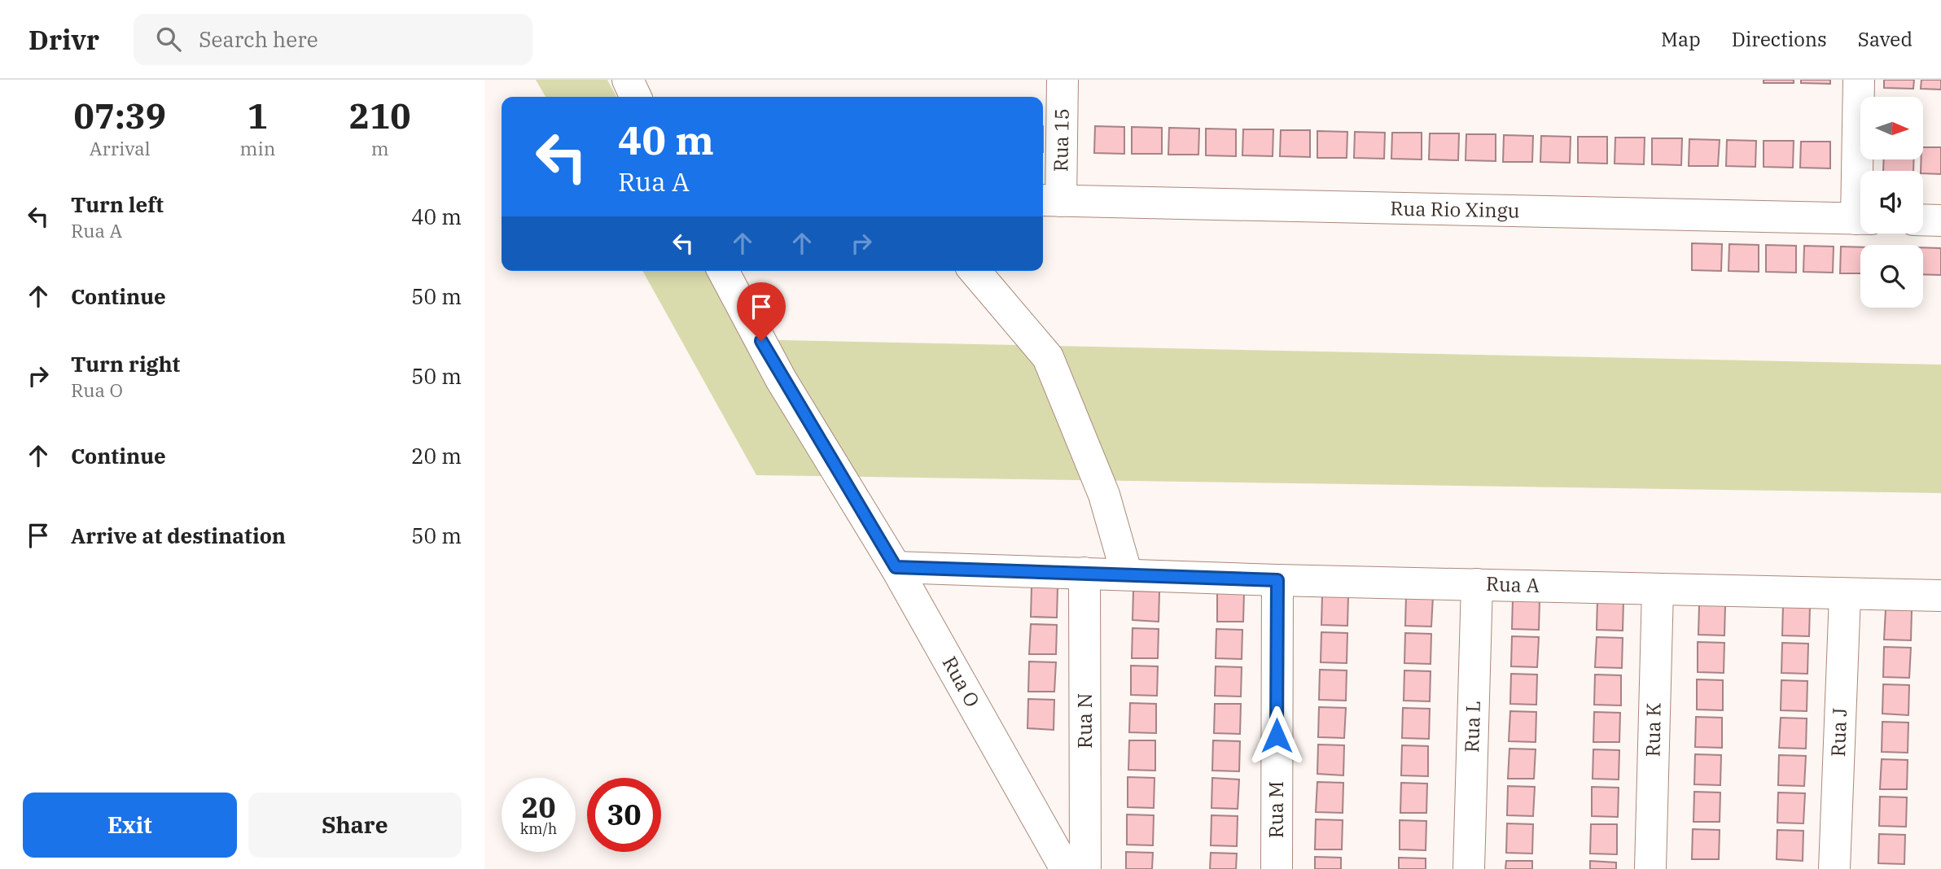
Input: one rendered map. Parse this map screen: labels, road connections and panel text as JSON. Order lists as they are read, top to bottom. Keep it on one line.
{"streets":{"street":["Rua 15","Rua Rio Xingu","Rua A","Rua O","Rua N","Rua L","Rua K","Rua J","Rua M"]},"crossings":[["Rua 15","Rua Rio Xingu"],["Rua A","Rua O"],["Rua A","Rua N"],["Rua A","Rua L"],["Rua A","Rua K"],["Rua A","Rua J"],["Rua A","Rua M"]],"north":"right","page":{"header":"Drivr","search":"Search here","nav":["Map","Directions","Saved"],"eta":["07:39","Arrival","1","min","210","m"],"turn":["40 m","Rua A"],"list":[{"name":"Turn left","note":"Rua A","value":"40 m"},{"name":"Continue","value":"50 m"},{"name":"Turn right","note":"Rua O","value":"50 m"},{"name":"Continue","value":"20 m"},{"name":"Arrive at destination","value":"50 m"}],"speed":"20 km/h","limit":"30","buttons":["Exit","Share"]}}
